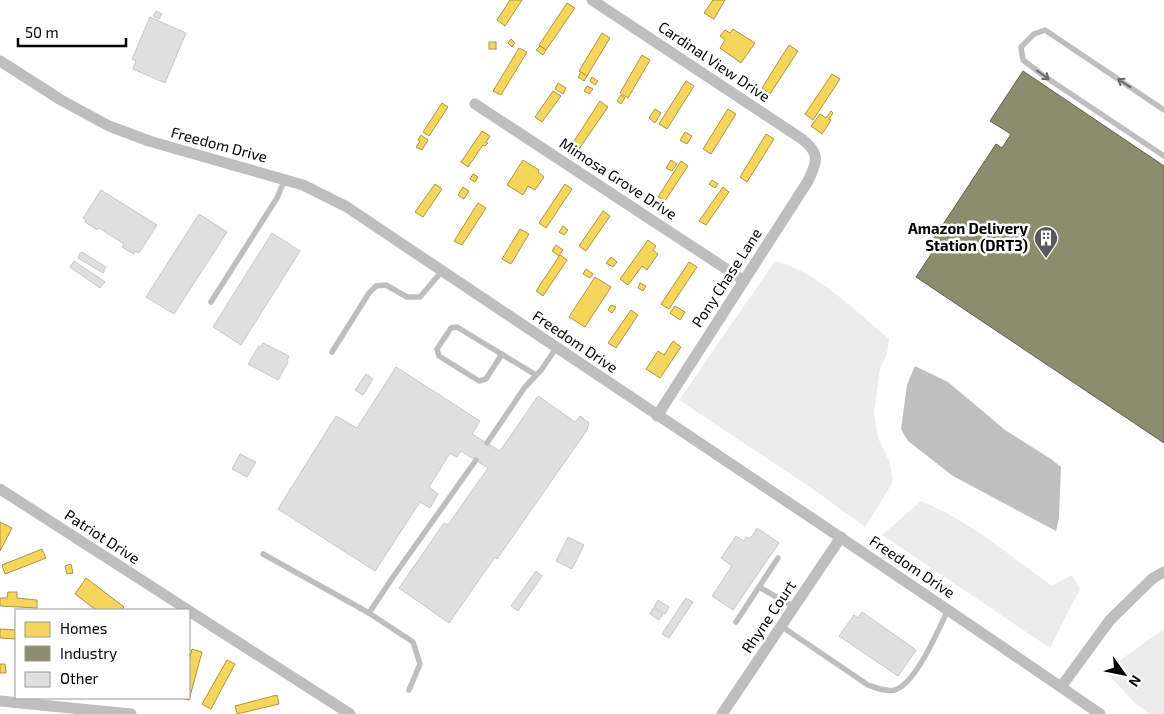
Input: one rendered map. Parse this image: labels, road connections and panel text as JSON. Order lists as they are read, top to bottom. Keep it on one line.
{"streets":{"street":["Cardinal View Drive","Freedom Drive","Mimosa Grove Drive","Pony Chase Lane","Patriot Drive","Rhyne Court"]},"crossings":[["Cardinal View Drive","Pony Chase Lane"],["Freedom Drive","Pony Chase Lane"],["Freedom Drive","Rhyne Court"],["Mimosa Grove Drive","Pony Chase Lane"]],"places":{"building":["Amazon Delivery Station (DRT3)"]},"legend":["Homes","Industry","Other"],"scale_bar":"50 m","north":"bottom right"}
